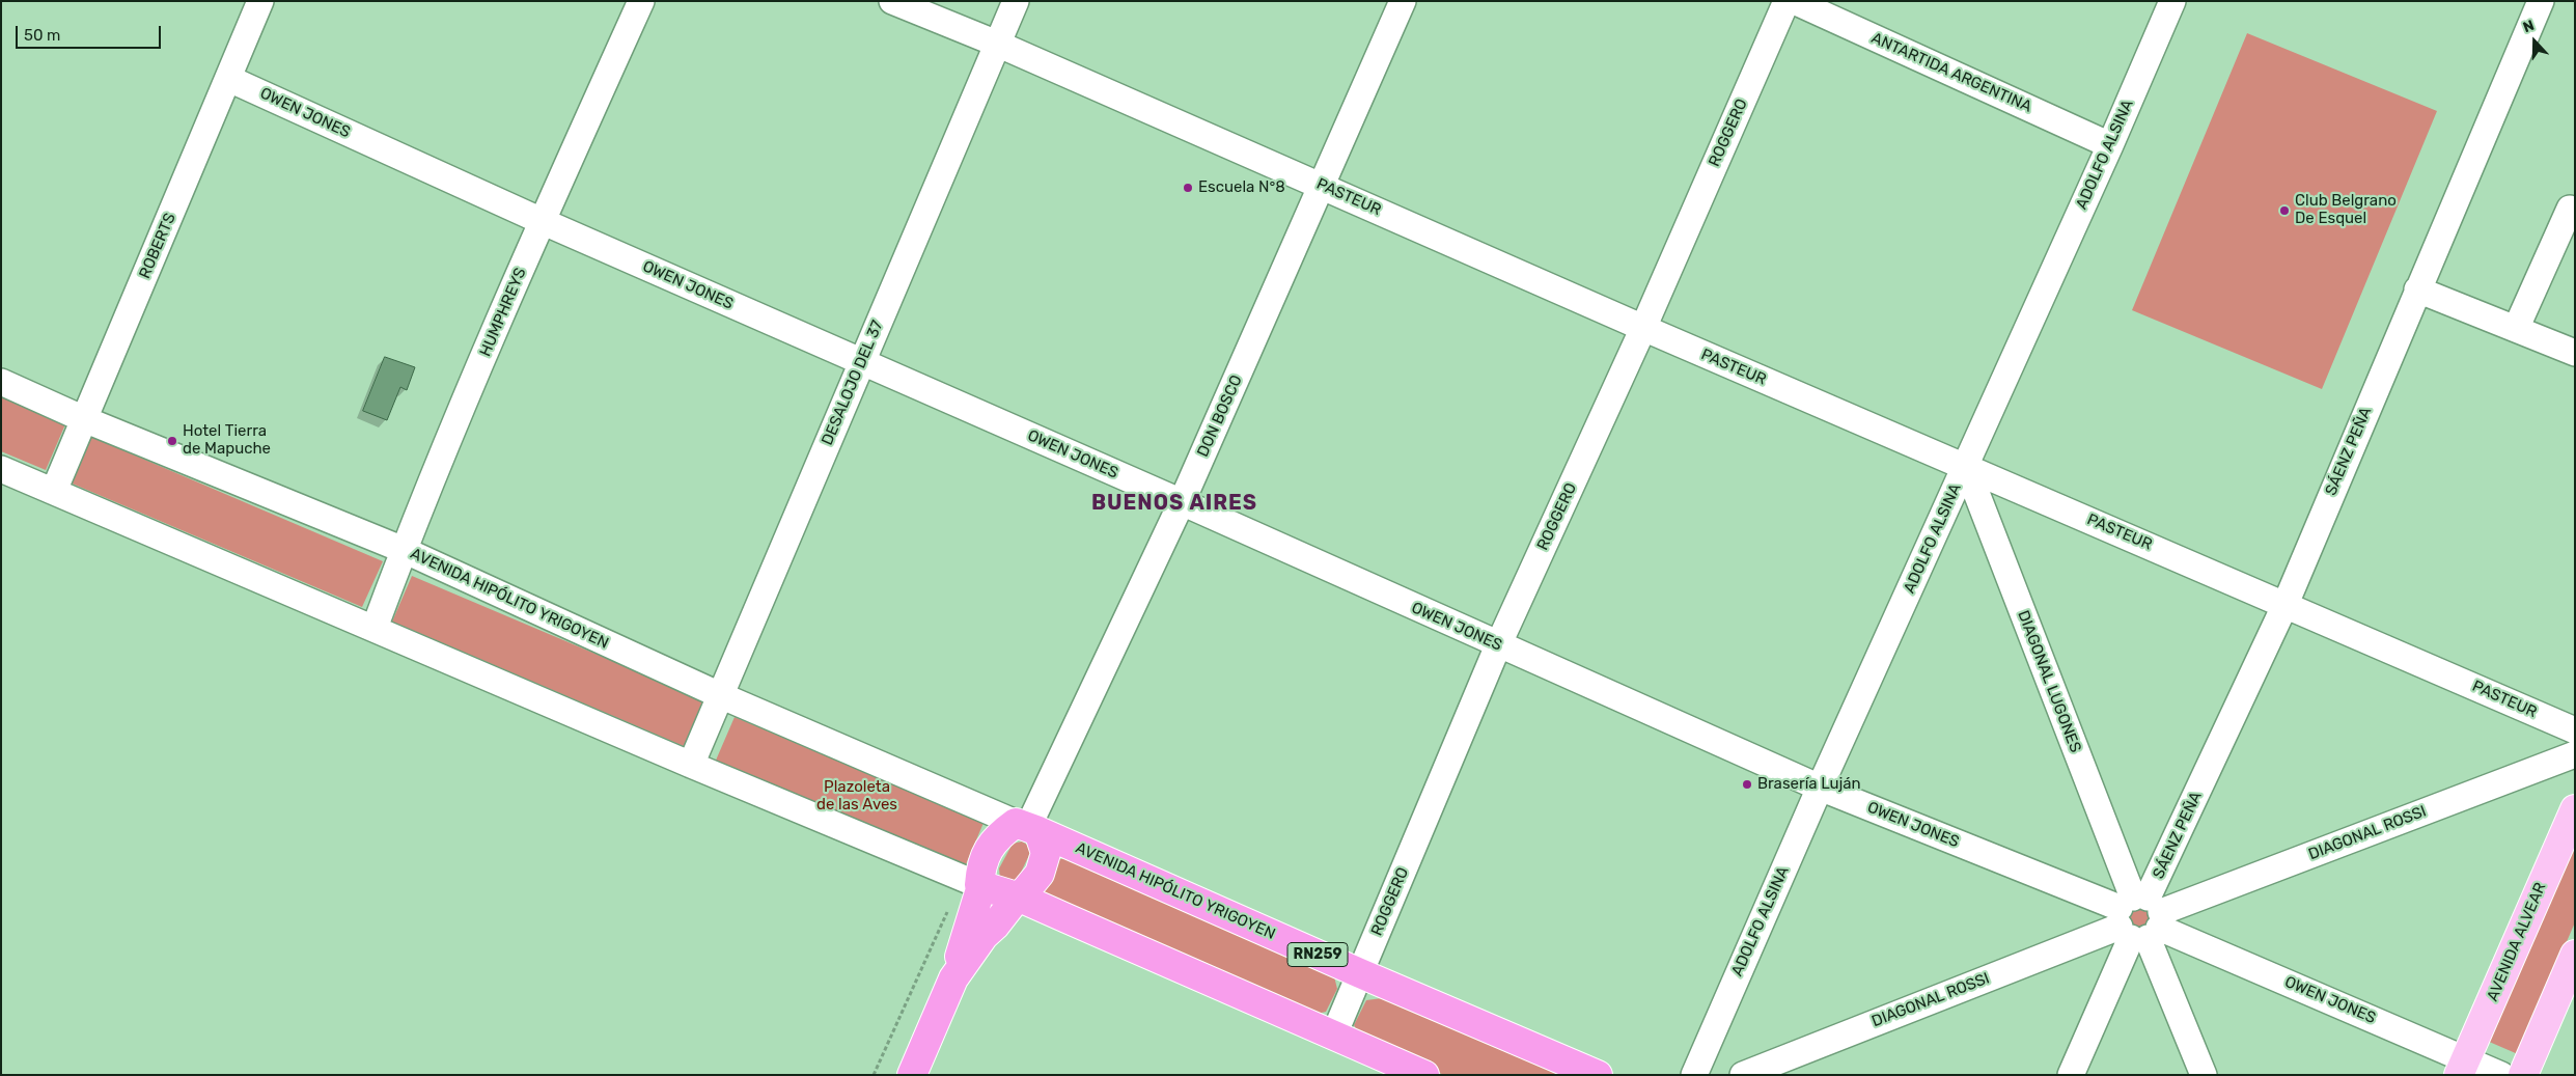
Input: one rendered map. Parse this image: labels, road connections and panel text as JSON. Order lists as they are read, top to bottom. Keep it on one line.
{"streets":{"highway":["AVENIDA HIPÓLITO YRIGOYEN","RN259"],"main road":["AVENIDA ALVEAR"],"street":["ANTARTIDA ARGENTINA","OWEN JONES","ROGGERO","ADOLFO ALSINA","PASTEUR","ROBERTS","HUMPHREYS","DESALOJO DEL 37","DON BOSCO","SÁENZ PEÑA","DIAGONAL LUGONES","DIAGONAL ROSSI"]},"crossings":[["ANTARTIDA ARGENTINA","ADOLFO ALSINA"],["OWEN JONES","ROGGERO"],["OWEN JONES","ADOLFO ALSINA"],["OWEN JONES","ROBERTS"],["OWEN JONES","HUMPHREYS"],["OWEN JONES","DESALOJO DEL 37"],["OWEN JONES","DON BOSCO"],["OWEN JONES","SÁENZ PEÑA"],["OWEN JONES","DIAGONAL LUGONES"],["OWEN JONES","DIAGONAL ROSSI"],["OWEN JONES","AVENIDA ALVEAR"],["ROGGERO","PASTEUR"],["ROGGERO","AVENIDA HIPÓLITO YRIGOYEN"],["ADOLFO ALSINA","PASTEUR"],["ADOLFO ALSINA","DIAGONAL LUGONES"],["PASTEUR","DESALOJO DEL 37"],["PASTEUR","DON BOSCO"],["PASTEUR","SÁENZ PEÑA"],["PASTEUR","DIAGONAL LUGONES"],["ROBERTS","AVENIDA HIPÓLITO YRIGOYEN"],["HUMPHREYS","AVENIDA HIPÓLITO YRIGOYEN"],["DESALOJO DEL 37","AVENIDA HIPÓLITO YRIGOYEN"],["DON BOSCO","AVENIDA HIPÓLITO YRIGOYEN"],["SÁENZ PEÑA","DIAGONAL LUGONES"],["SÁENZ PEÑA","DIAGONAL ROSSI"],["DIAGONAL LUGONES","DIAGONAL ROSSI"]],"districts":["BUENOS AIRES"],"parks":["Plazoleta de las Aves"],"places":["Escuela N°8","Club Belgrano De Esquel","Hotel Tierra de Mapuche","Brasería Luján"],"scale_bar":"50 m","north":"top"}
